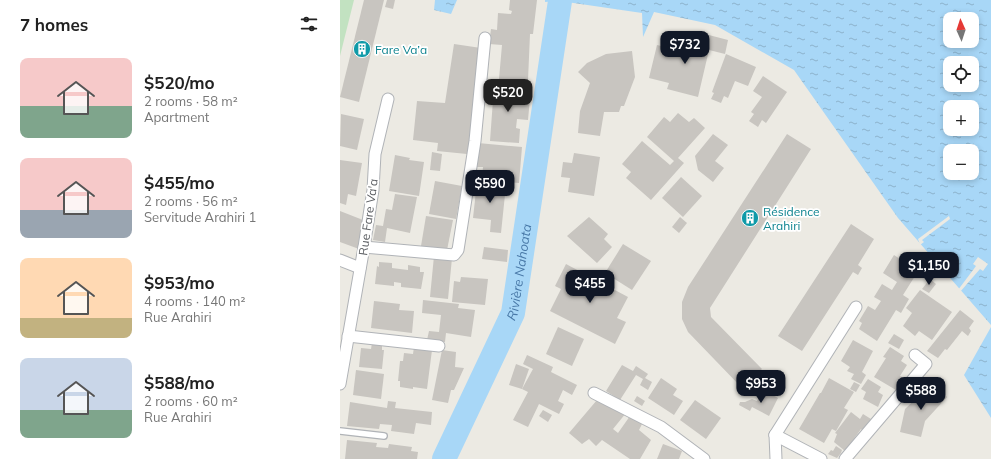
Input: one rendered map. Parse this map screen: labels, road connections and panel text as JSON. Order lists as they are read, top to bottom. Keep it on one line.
{"streets":{"street":["Rue Fare Va'a"]},"water":["Rivière Nahoata"],"places":{"building":["Fare Va’a","Résidence Arahiri"]},"north":"top","page":{"heading":"7 homes","map_buttons":["+","−"],"price":["$732","$520","$590","$1,150","$455","$953","$588"],"list":[{"name":"$520/mo","note":"2 rooms · 58 m² · Apartment"},{"name":"$455/mo","note":"2 rooms · 56 m² · Servitude Arahiri 1"},{"name":"$953/mo","note":"4 rooms · 140 m² · Rue Arahiri"},{"name":"$588/mo","note":"2 rooms · 60 m² · Rue Arahiri"}]}}
